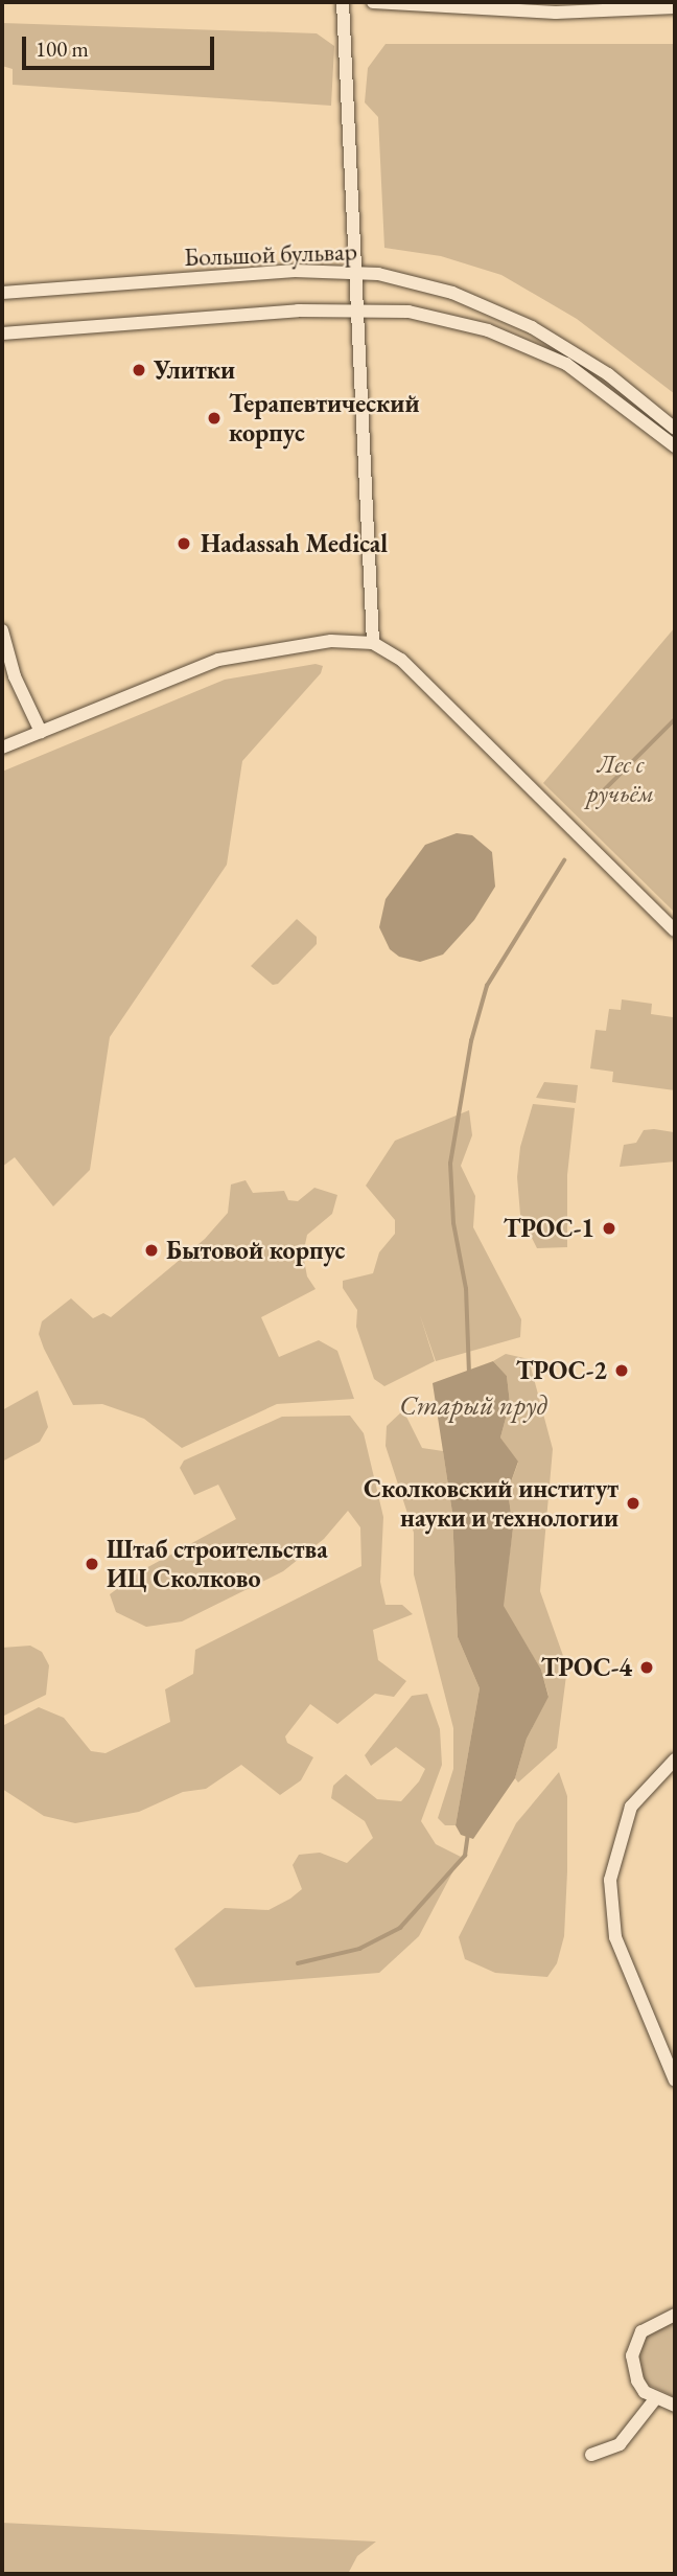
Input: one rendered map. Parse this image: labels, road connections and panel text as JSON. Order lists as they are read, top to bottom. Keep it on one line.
{"streets":{"street":["Большой бульвар"]},"water":["Старый пруд"],"parks":["Лес с ручьём"],"places":["Улитки","Терапевтический корпус","Hadassah Medical","TPOC-1","Бытовой корпус","TPOC-2","Сколковский институт науки и технологии","Штаб строительства ИЦ Сколково","TPOC-4"],"scale_bar":"100 m"}
